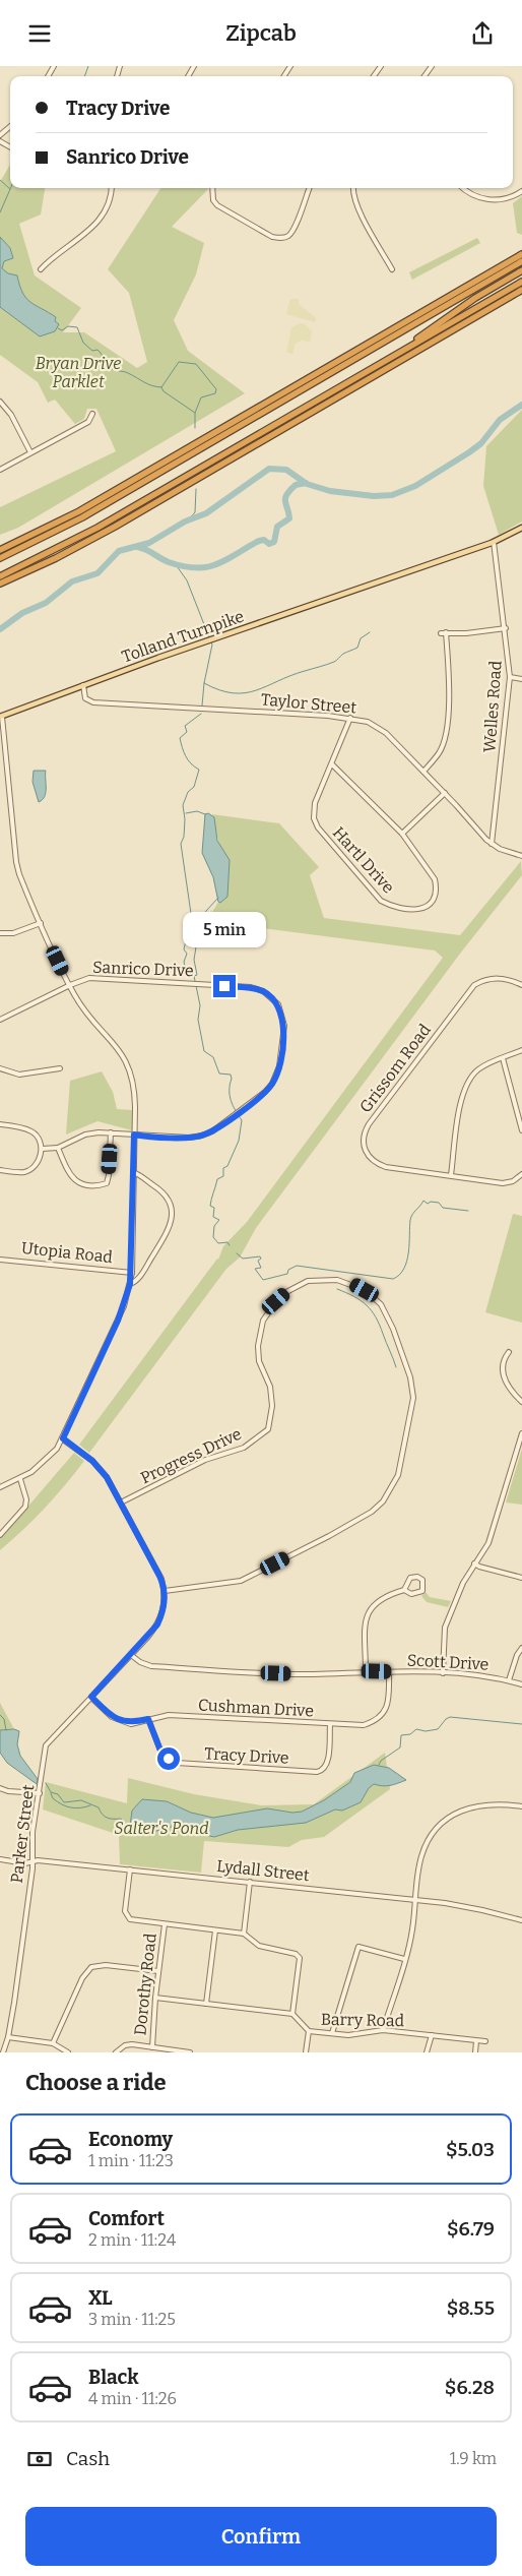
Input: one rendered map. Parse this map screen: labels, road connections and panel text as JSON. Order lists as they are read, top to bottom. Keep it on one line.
{"streets":{"main road":["Tolland Turnpike"],"street":["Taylor Street","Welles Road","Hartl Drive","Sanrico Drive","Grissom Road","Utopia Road","Progress Drive","Scott Drive","Cushman Drive","Tracy Drive","Parker Street","Lydall Street","Dorothy Road","Barry Road"]},"crossings":[["Tolland Turnpike","Taylor Street"],["Tolland Turnpike","Welles Road"],["Taylor Street","Welles Road"],["Taylor Street","Hartl Drive"],["Scott Drive","Cushman Drive"],["Cushman Drive","Tracy Drive"],["Cushman Drive","Parker Street"],["Parker Street","Lydall Street"]],"parks":["Bryan Drive Parklet","Salter's Pond"],"page":{"header":"Zipcab","banner":["Tracy Drive","Sanrico Drive"],"bubble":"5 min","heading":"Choose a ride","list":[{"name":"Economy","note":"1 min · 11:23","value":"$5.03"},{"name":"Comfort","note":"2 min · 11:24","value":"$6.79"},{"name":"XL","note":"3 min · 11:25","value":"$8.55"},{"name":"Black","note":"4 min · 11:26","value":"$6.28"}],"pay":["Cash","1.9 km"],"buttons":"Confirm"}}
